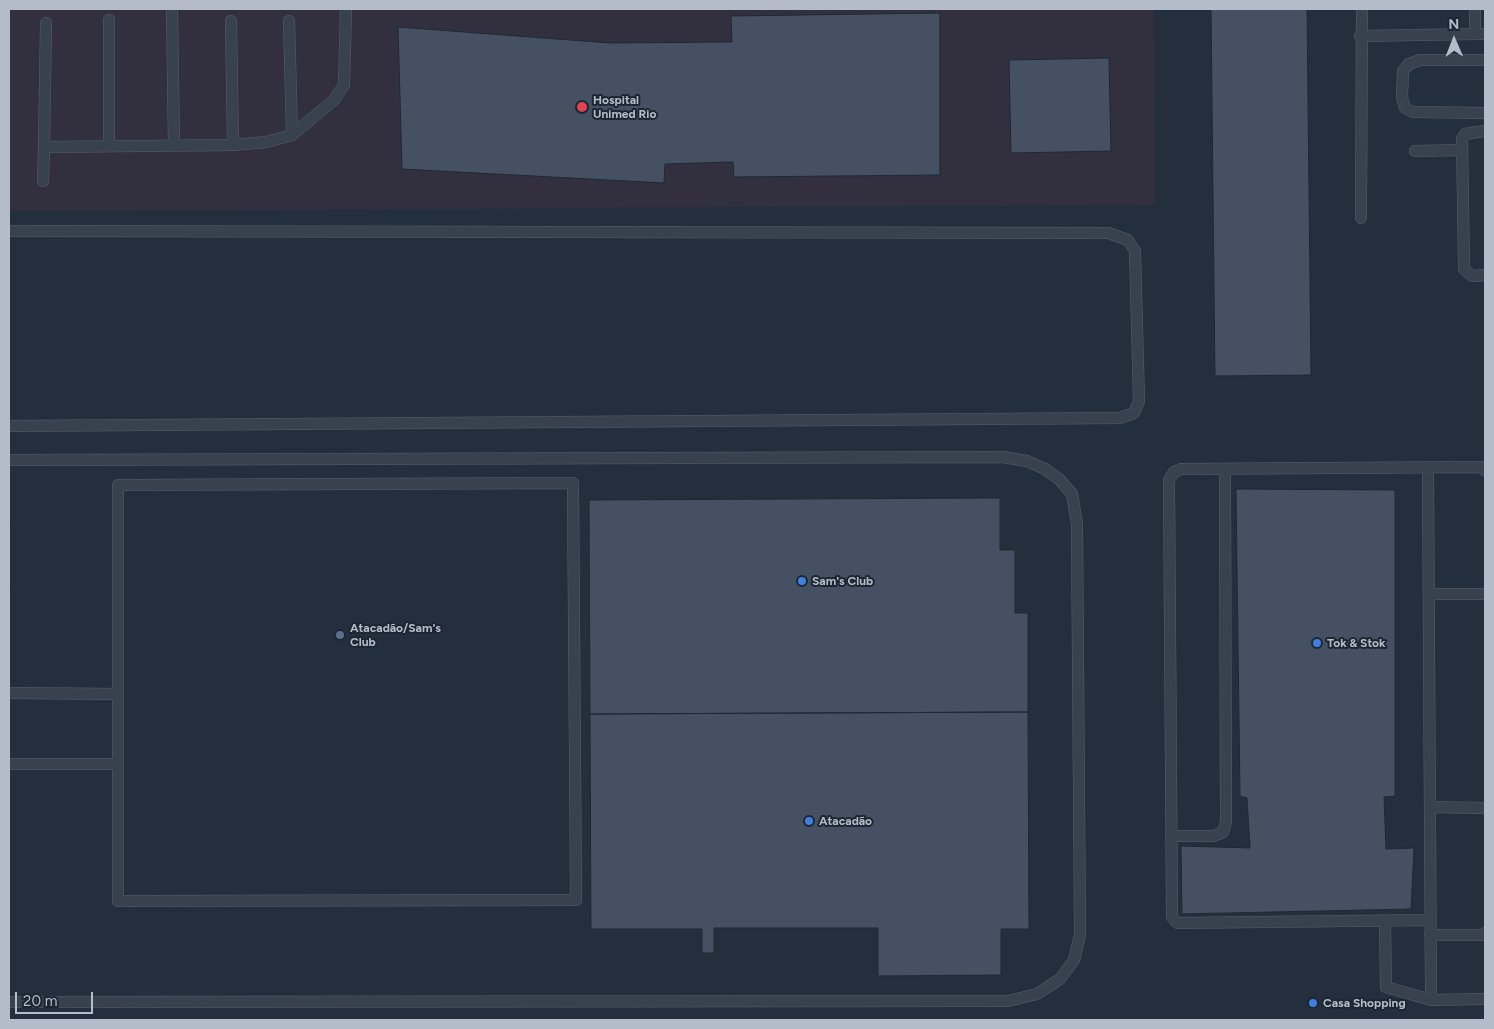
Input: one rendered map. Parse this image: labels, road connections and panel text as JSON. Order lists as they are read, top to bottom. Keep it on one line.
{"places":["Hospital Unimed Rio","Sam's Club","Atacadão/Sam's Club","Tok & Stok","Atacadão","Casa Shopping"],"scale_bar":"20 m","north":"top"}
